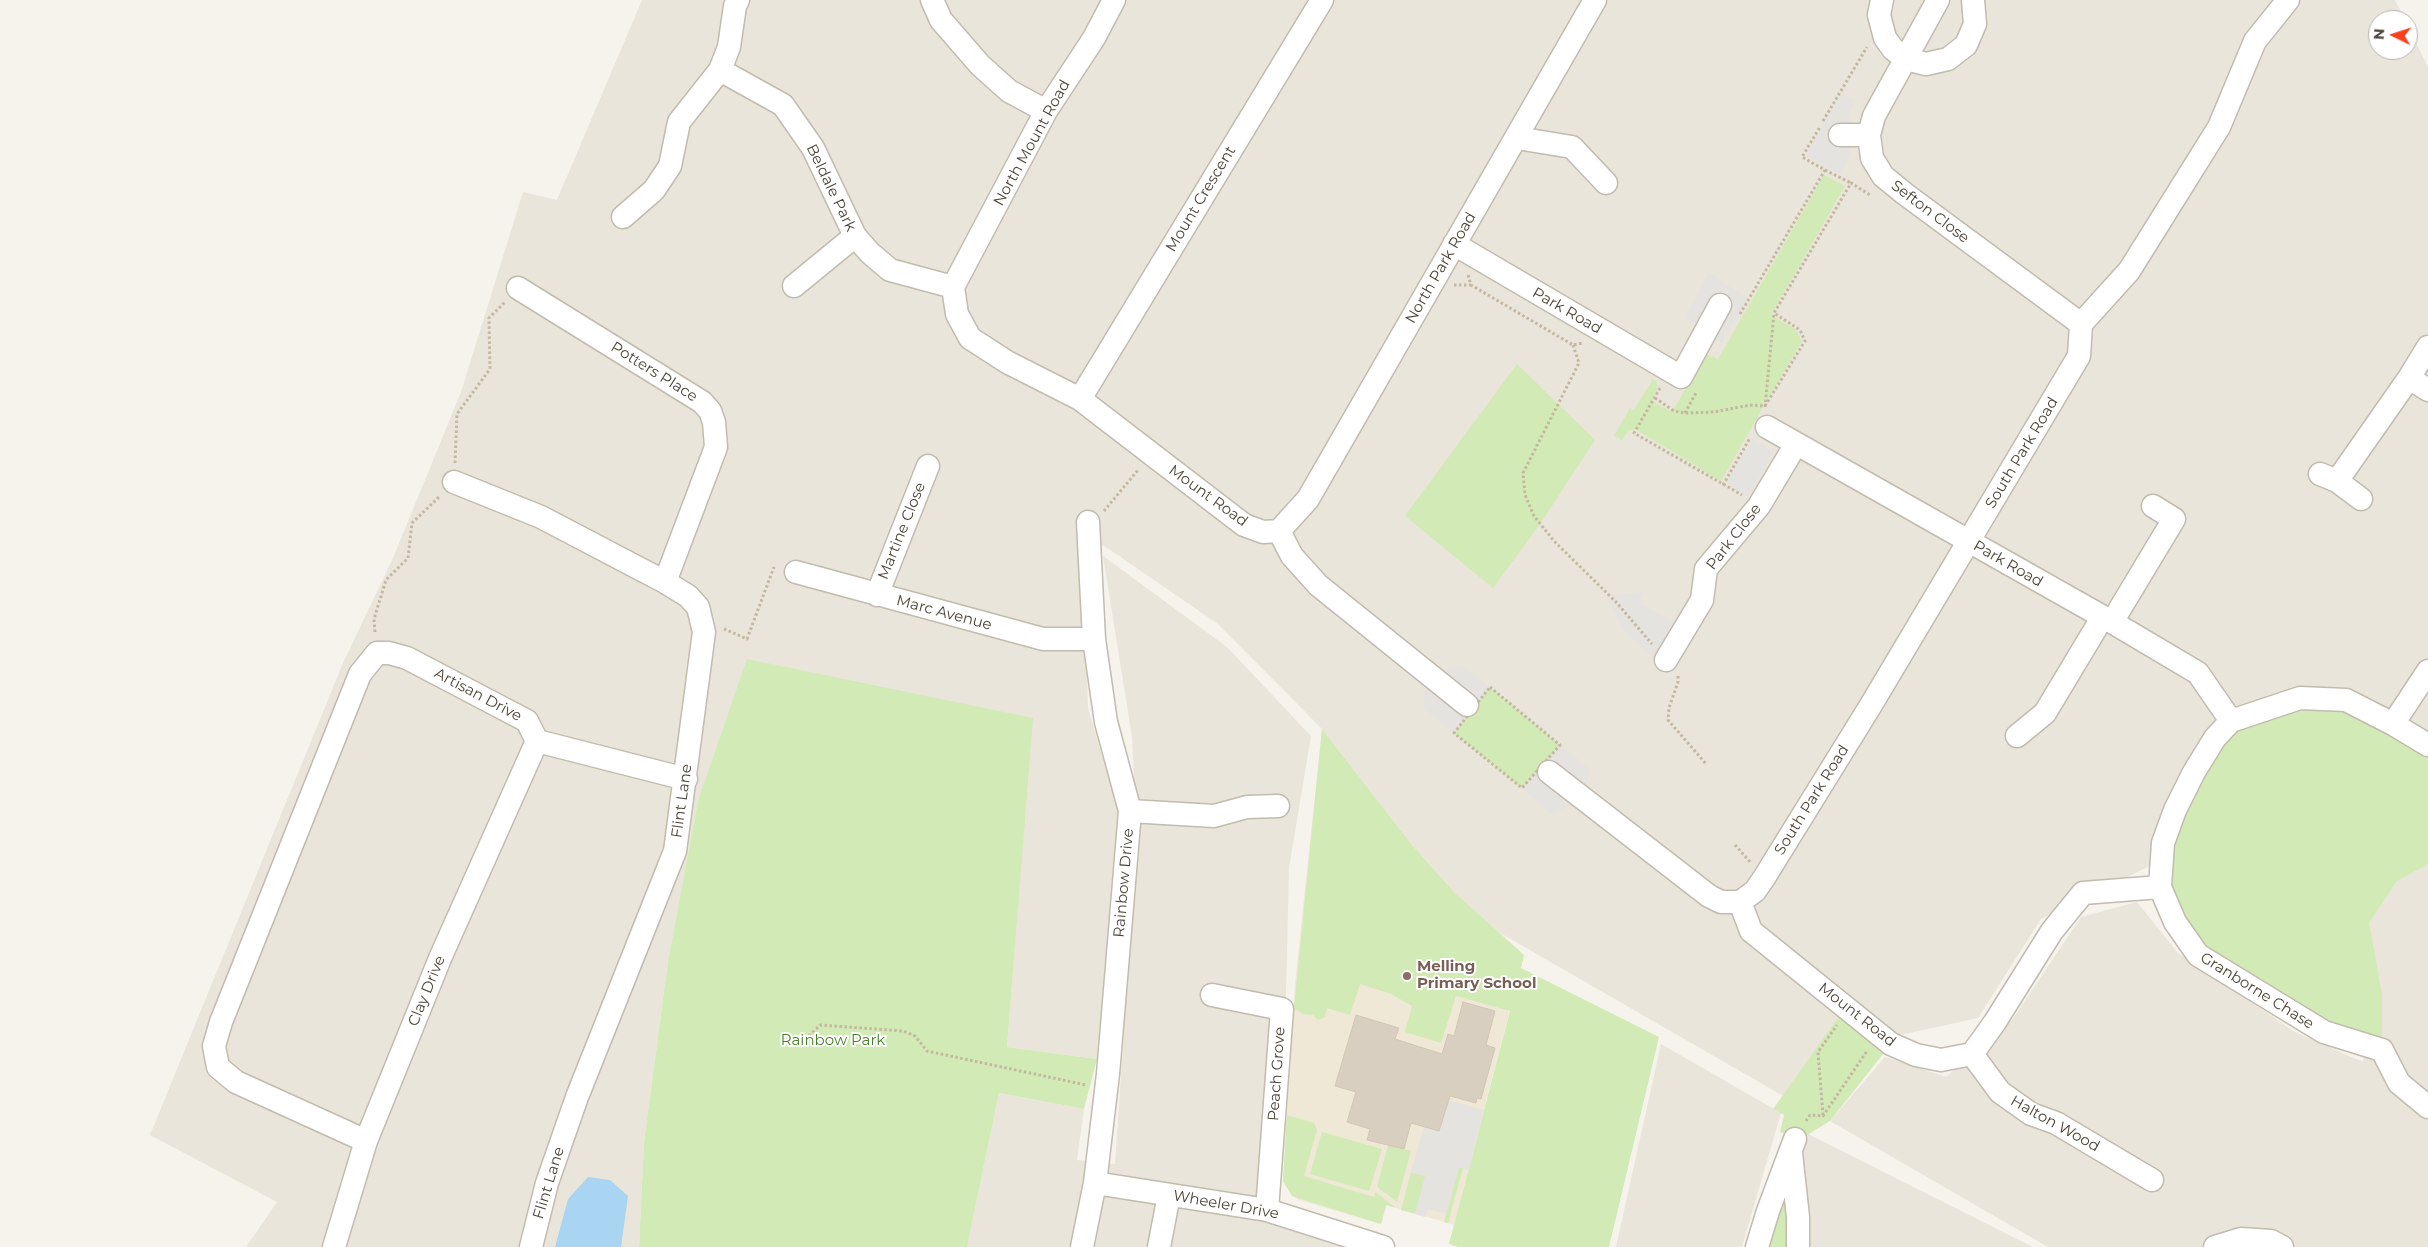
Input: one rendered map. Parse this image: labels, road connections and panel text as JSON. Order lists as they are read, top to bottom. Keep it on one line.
{"streets":{"street":["North Mount Road","Beldale Park","Mount Crescent","Sefton Close","North Park Road","Park Road","Potters Place","South Park Road","Mount Road","Martine Close","Park Close","Marc Avenue","Artisan Drive","Flint Lane","Rainbow Drive","Clay Drive","Granborne Chase","Peach Grove","Halton Wood","Wheeler Drive"]},"crossings":[["North Mount Road","Beldale Park"],["North Mount Road","Mount Road"],["Beldale Park","Mount Road"],["Mount Crescent","Mount Road"],["Sefton Close","South Park Road"],["North Park Road","Park Road"],["North Park Road","Mount Road"],["Park Road","South Park Road"],["Park Road","Park Close"],["Park Road","Granborne Chase"],["South Park Road","Mount Road"],["Mount Road","Halton Wood"],["Martine Close","Marc Avenue"],["Marc Avenue","Rainbow Drive"],["Artisan Drive","Clay Drive"],["Rainbow Drive","Wheeler Drive"],["Peach Grove","Wheeler Drive"]],"parks":["Rainbow Park"],"places":["Melling Primary School"],"north":"left"}
